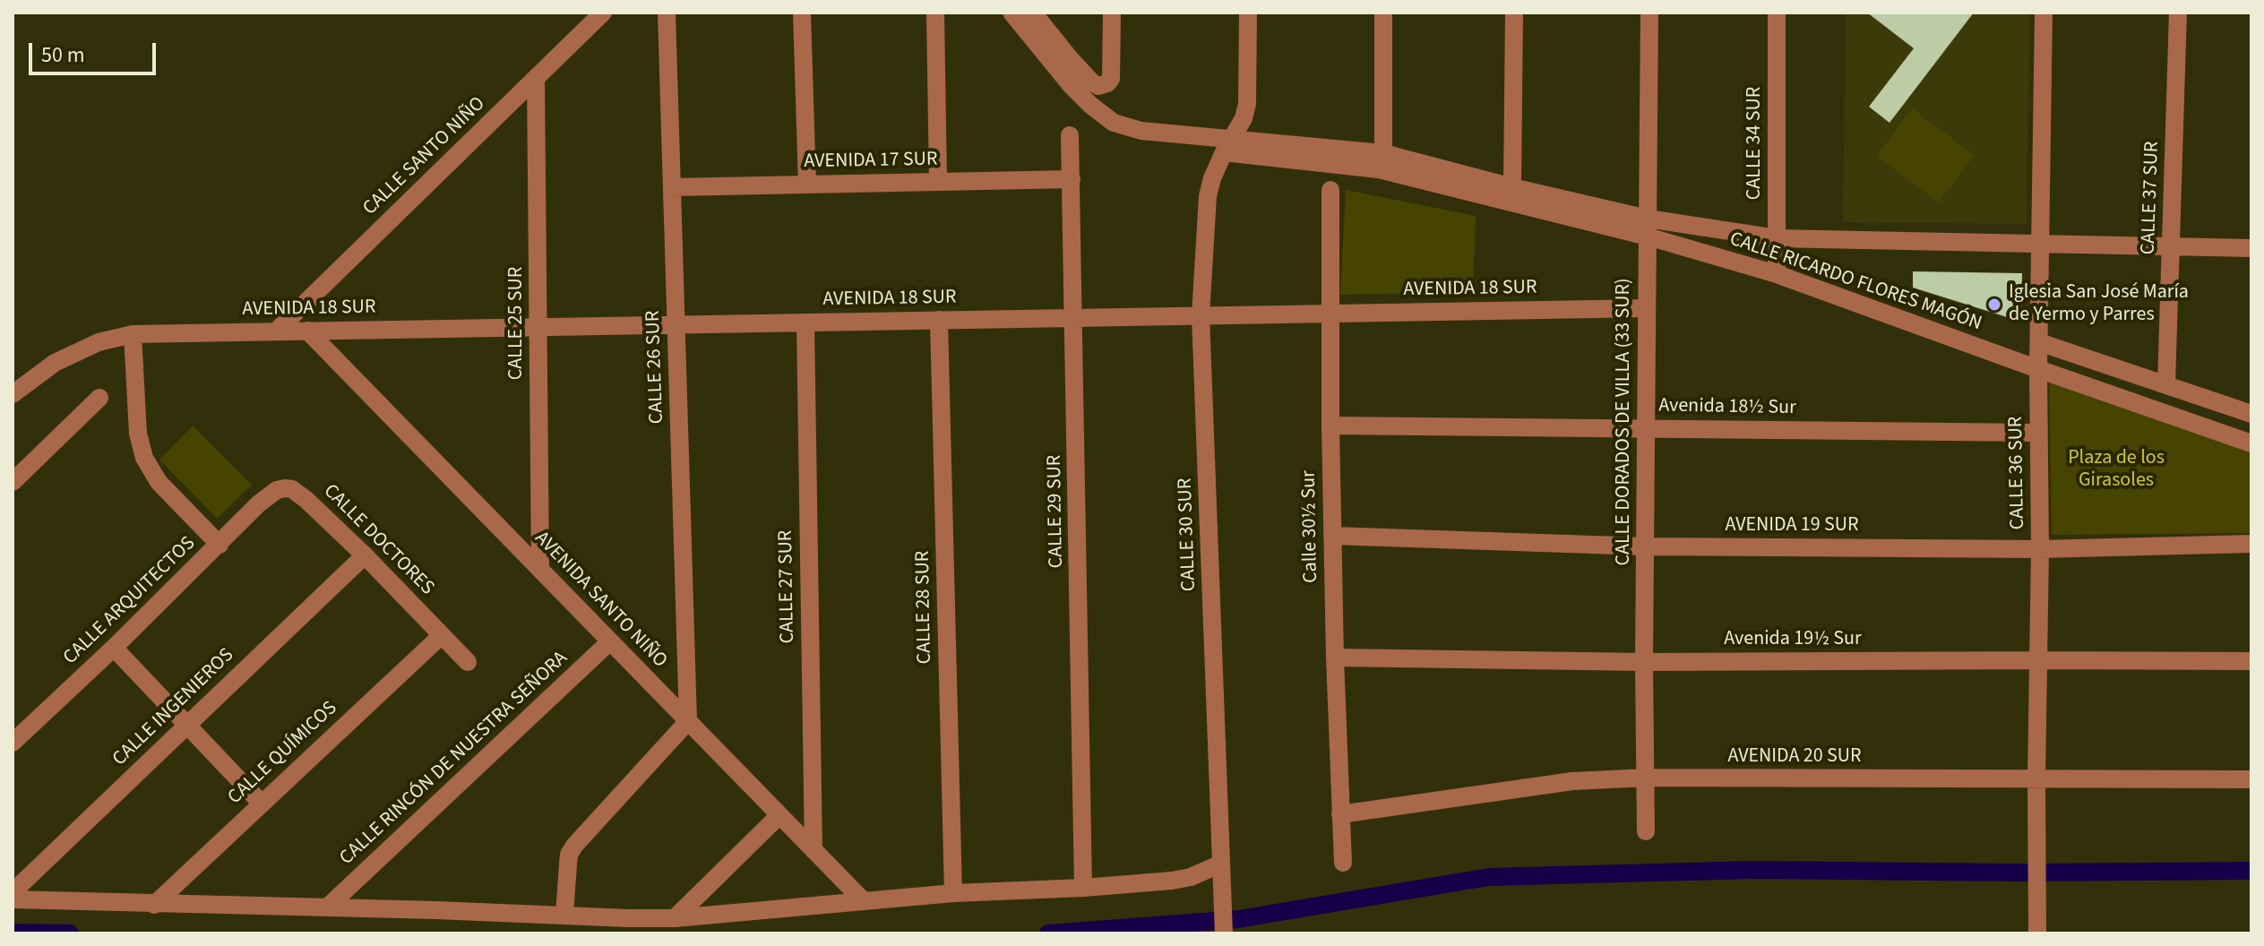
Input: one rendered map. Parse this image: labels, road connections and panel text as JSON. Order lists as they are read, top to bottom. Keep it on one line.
{"streets":{"street":["CALLE 34 SUR","CALLE SANTO NIÑO","AVENIDA 17 SUR","CALLE 37 SUR","CALLE RICARDO FLORES MAGÓN","AVENIDA 18 SUR","CALLE 25 SUR","CALLE 26 SUR","Avenida 18½ Sur","CALLE DORADOS DE VILLA (33 SUR)","CALLE 36 SUR","CALLE 29 SUR","AVENIDA 19 SUR","Calle 30½ Sur","CALLE 30 SUR","CALLE DOCTORES","CALLE 27 SUR","AVENIDA SANTO NIÑO","CALLE ARQUITECTOS","CALLE 28 SUR","Avenida 19½ Sur","CALLE INGENIEROS","CALLE QUÍMICOS","AVENIDA 20 SUR","CALLE RINCÓN DE NUESTRA SEÑORA"]},"crossings":[["CALLE 34 SUR","CALLE RICARDO FLORES MAGÓN"],["CALLE SANTO NIÑO","AVENIDA 18 SUR"],["CALLE SANTO NIÑO","CALLE 25 SUR"],["AVENIDA 17 SUR","CALLE 26 SUR"],["AVENIDA 17 SUR","CALLE 29 SUR"],["CALLE 37 SUR","CALLE RICARDO FLORES MAGÓN"],["CALLE RICARDO FLORES MAGÓN","CALLE DORADOS DE VILLA (33 SUR)"],["CALLE RICARDO FLORES MAGÓN","CALLE 36 SUR"],["AVENIDA 18 SUR","CALLE 25 SUR"],["AVENIDA 18 SUR","CALLE 26 SUR"],["AVENIDA 18 SUR","CALLE DORADOS DE VILLA (33 SUR)"],["AVENIDA 18 SUR","CALLE 29 SUR"],["AVENIDA 18 SUR","Calle 30½ Sur"],["AVENIDA 18 SUR","CALLE 30 SUR"],["AVENIDA 18 SUR","CALLE 27 SUR"],["AVENIDA 18 SUR","AVENIDA SANTO NIÑO"],["AVENIDA 18 SUR","CALLE 28 SUR"],["CALLE 25 SUR","AVENIDA SANTO NIÑO"],["CALLE 26 SUR","AVENIDA SANTO NIÑO"],["Avenida 18½ Sur","CALLE DORADOS DE VILLA (33 SUR)"],["Avenida 18½ Sur","CALLE 36 SUR"],["Avenida 18½ Sur","Calle 30½ Sur"],["CALLE DORADOS DE VILLA (33 SUR)","AVENIDA 19 SUR"],["CALLE DORADOS DE VILLA (33 SUR)","Avenida 19½ Sur"],["CALLE DORADOS DE VILLA (33 SUR)","AVENIDA 20 SUR"],["CALLE 36 SUR","AVENIDA 19 SUR"],["CALLE 36 SUR","Avenida 19½ Sur"],["CALLE 36 SUR","AVENIDA 20 SUR"],["AVENIDA 19 SUR","Calle 30½ Sur"],["Calle 30½ Sur","Avenida 19½ Sur"],["Calle 30½ Sur","AVENIDA 20 SUR"],["CALLE DOCTORES","CALLE ARQUITECTOS"],["CALLE DOCTORES","CALLE INGENIEROS"],["CALLE DOCTORES","CALLE QUÍMICOS"],["CALLE 27 SUR","AVENIDA SANTO NIÑO"],["AVENIDA SANTO NIÑO","CALLE RINCÓN DE NUESTRA SEÑORA"]],"parks":["Plaza de los Girasoles"],"places":["Iglesia San José María de Yermo y Parres"],"scale_bar":"50 m"}
